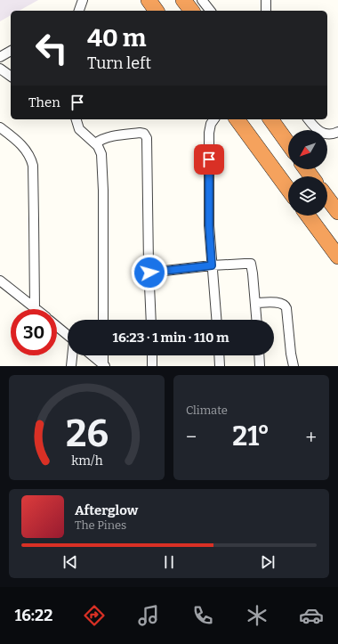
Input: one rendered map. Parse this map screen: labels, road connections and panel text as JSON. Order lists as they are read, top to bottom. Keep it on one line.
{"north":"bottom left","page":{"turn":["40 m","Turn left"],"then":"Then","limit":"30","trip":"16:23 · 1 min · 110 m","tile":"Climate","heat":["−","21°","+"],"song":["Afterglow","The Pines"],"tabs":"16:22","gauge":["26","km/h"]}}
